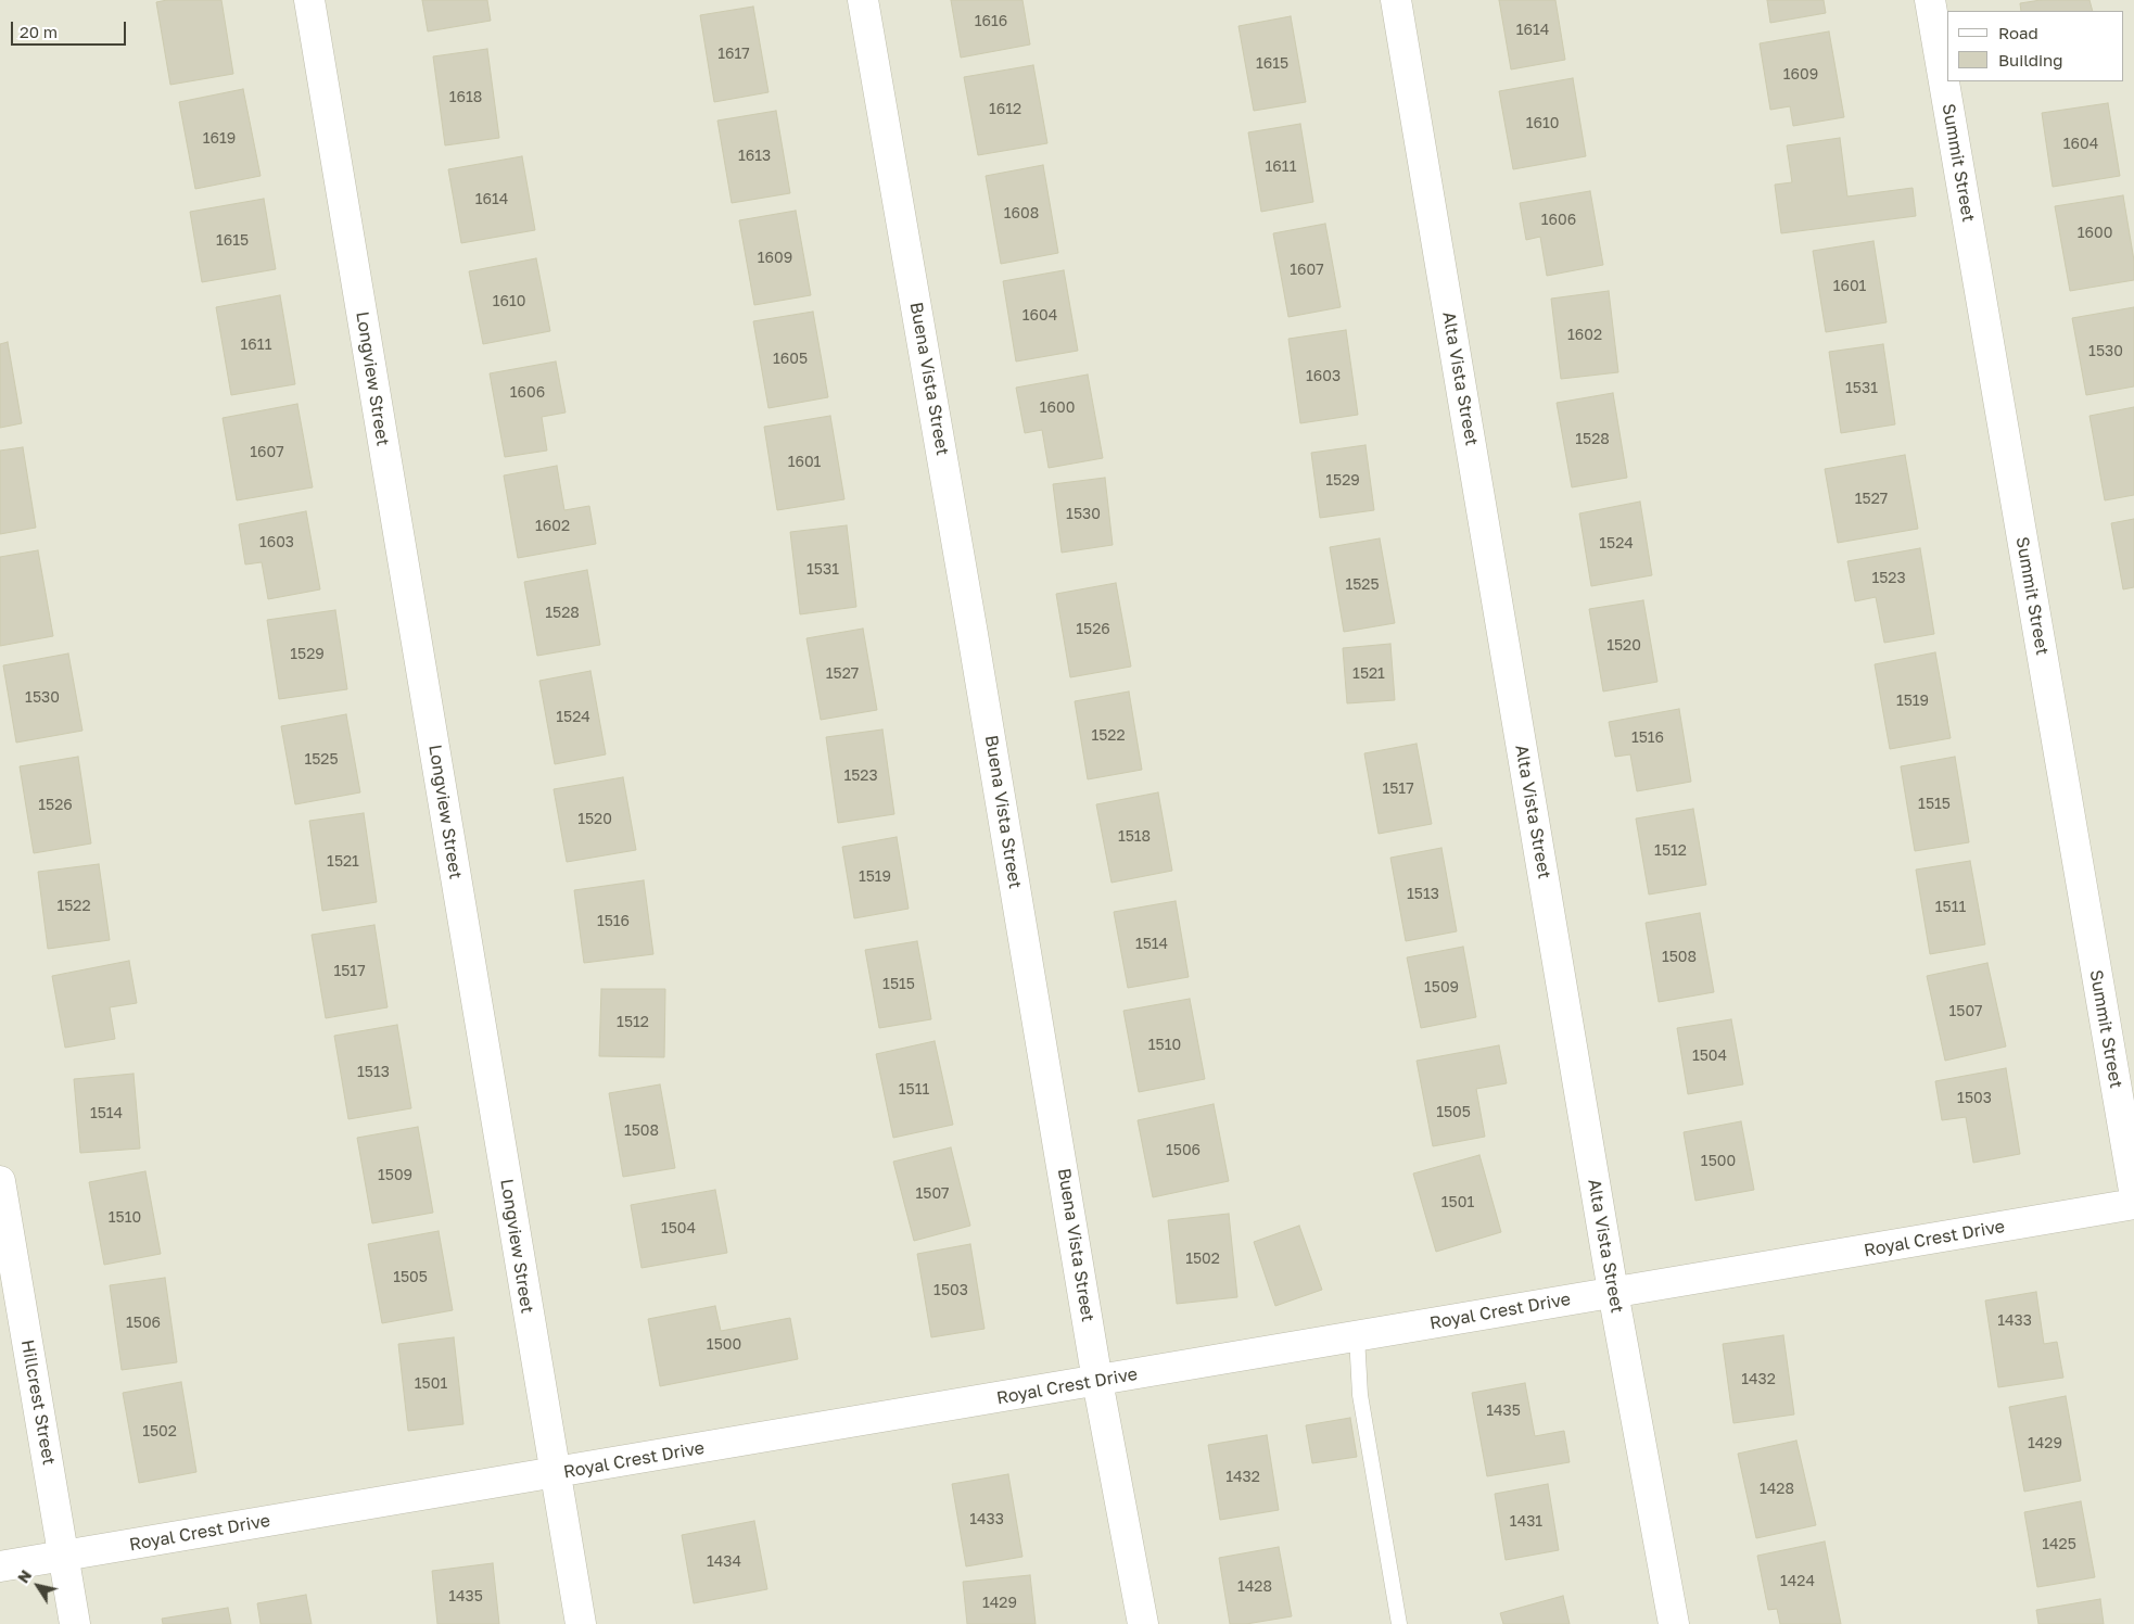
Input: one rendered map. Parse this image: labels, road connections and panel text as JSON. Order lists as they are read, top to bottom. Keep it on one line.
{"streets":{"street":["Summit Street","Longview Street","Buena Vista Street","Alta Vista Street","Royal Crest Drive","Hillcrest Street"]},"crossings":[["Longview Street","Royal Crest Drive"],["Buena Vista Street","Royal Crest Drive"],["Alta Vista Street","Royal Crest Drive"],["Royal Crest Drive","Hillcrest Street"]],"house_numbers":["1616","1614","1617","1615","1609","1618","1612","1610","1619","1604","1613","1611","1614","1608","1606","1600","1615","1609","1607","1601","1610","1604","1602","1611","1530","1605","1603","1531","1606","1600","1528","1607","1601","1529","1527","1530","1602","1603","1524","1531","1523","1525","1528","1526","1520","1529","1527","1521","1530","1519","1524","1522","1516","1525","1523","1517","1515","1526","1520","1518","1512","1521","1519","1513","1522","1511","1516","1514","1508","1517","1515","1509","1507","1512","1510","1504","1513","1511","1503","1505","1514","1508","1506","1500","1509","1507","1501","1510","1504","1502","1505","1503","1433","1506","1500","1432","1501","1435","1502","1429","1432","1428","1433","1431","1425","1434","1424","1428","1435","1429"],"legend":["Road","Building"],"scale_bar":"20 m","north":"top left"}
